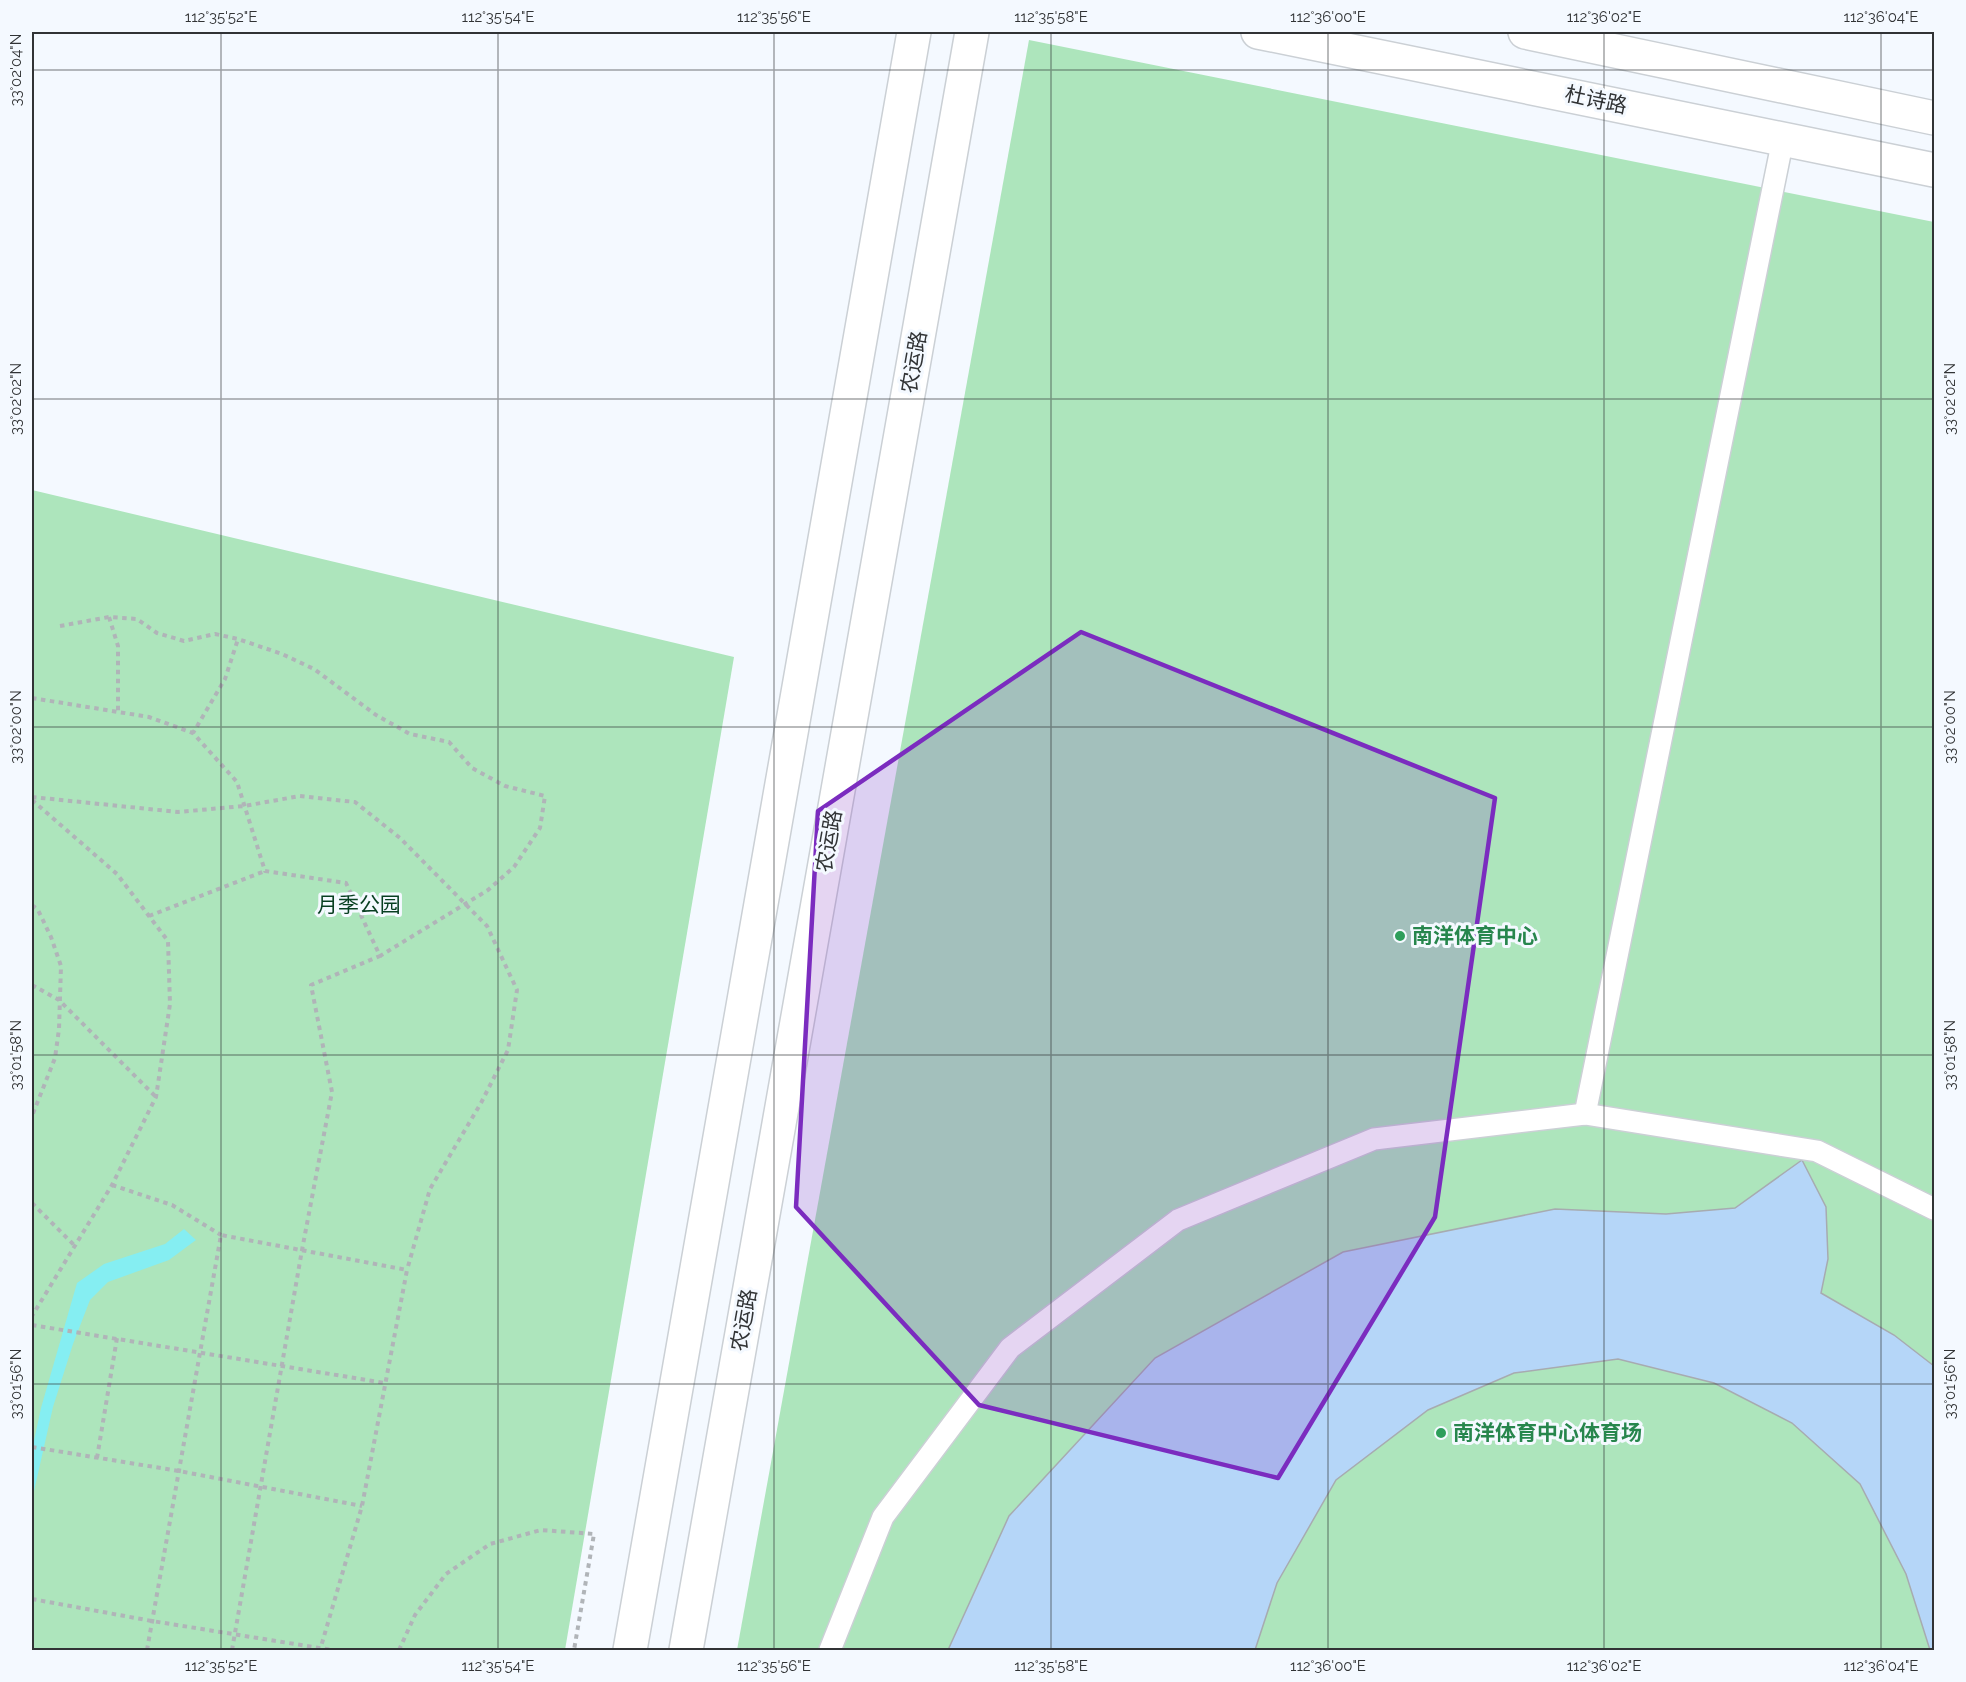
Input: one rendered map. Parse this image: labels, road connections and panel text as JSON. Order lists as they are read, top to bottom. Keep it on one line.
{"streets":{"main road":["杜诗路","农运路"]},"parks":["月季公园"],"places":["南洋体育中心","南洋体育中心体育场"],"coordinates":["112°35'52\"E","112°35'54\"E","112°35'56\"E","112°35'58\"E","112°36'00\"E","112°36'02\"E","112°36'04\"E","33°02'04\"N","33°02'02\"N","33°02'00\"N","33°01'58\"N","33°01'56\"N"]}
